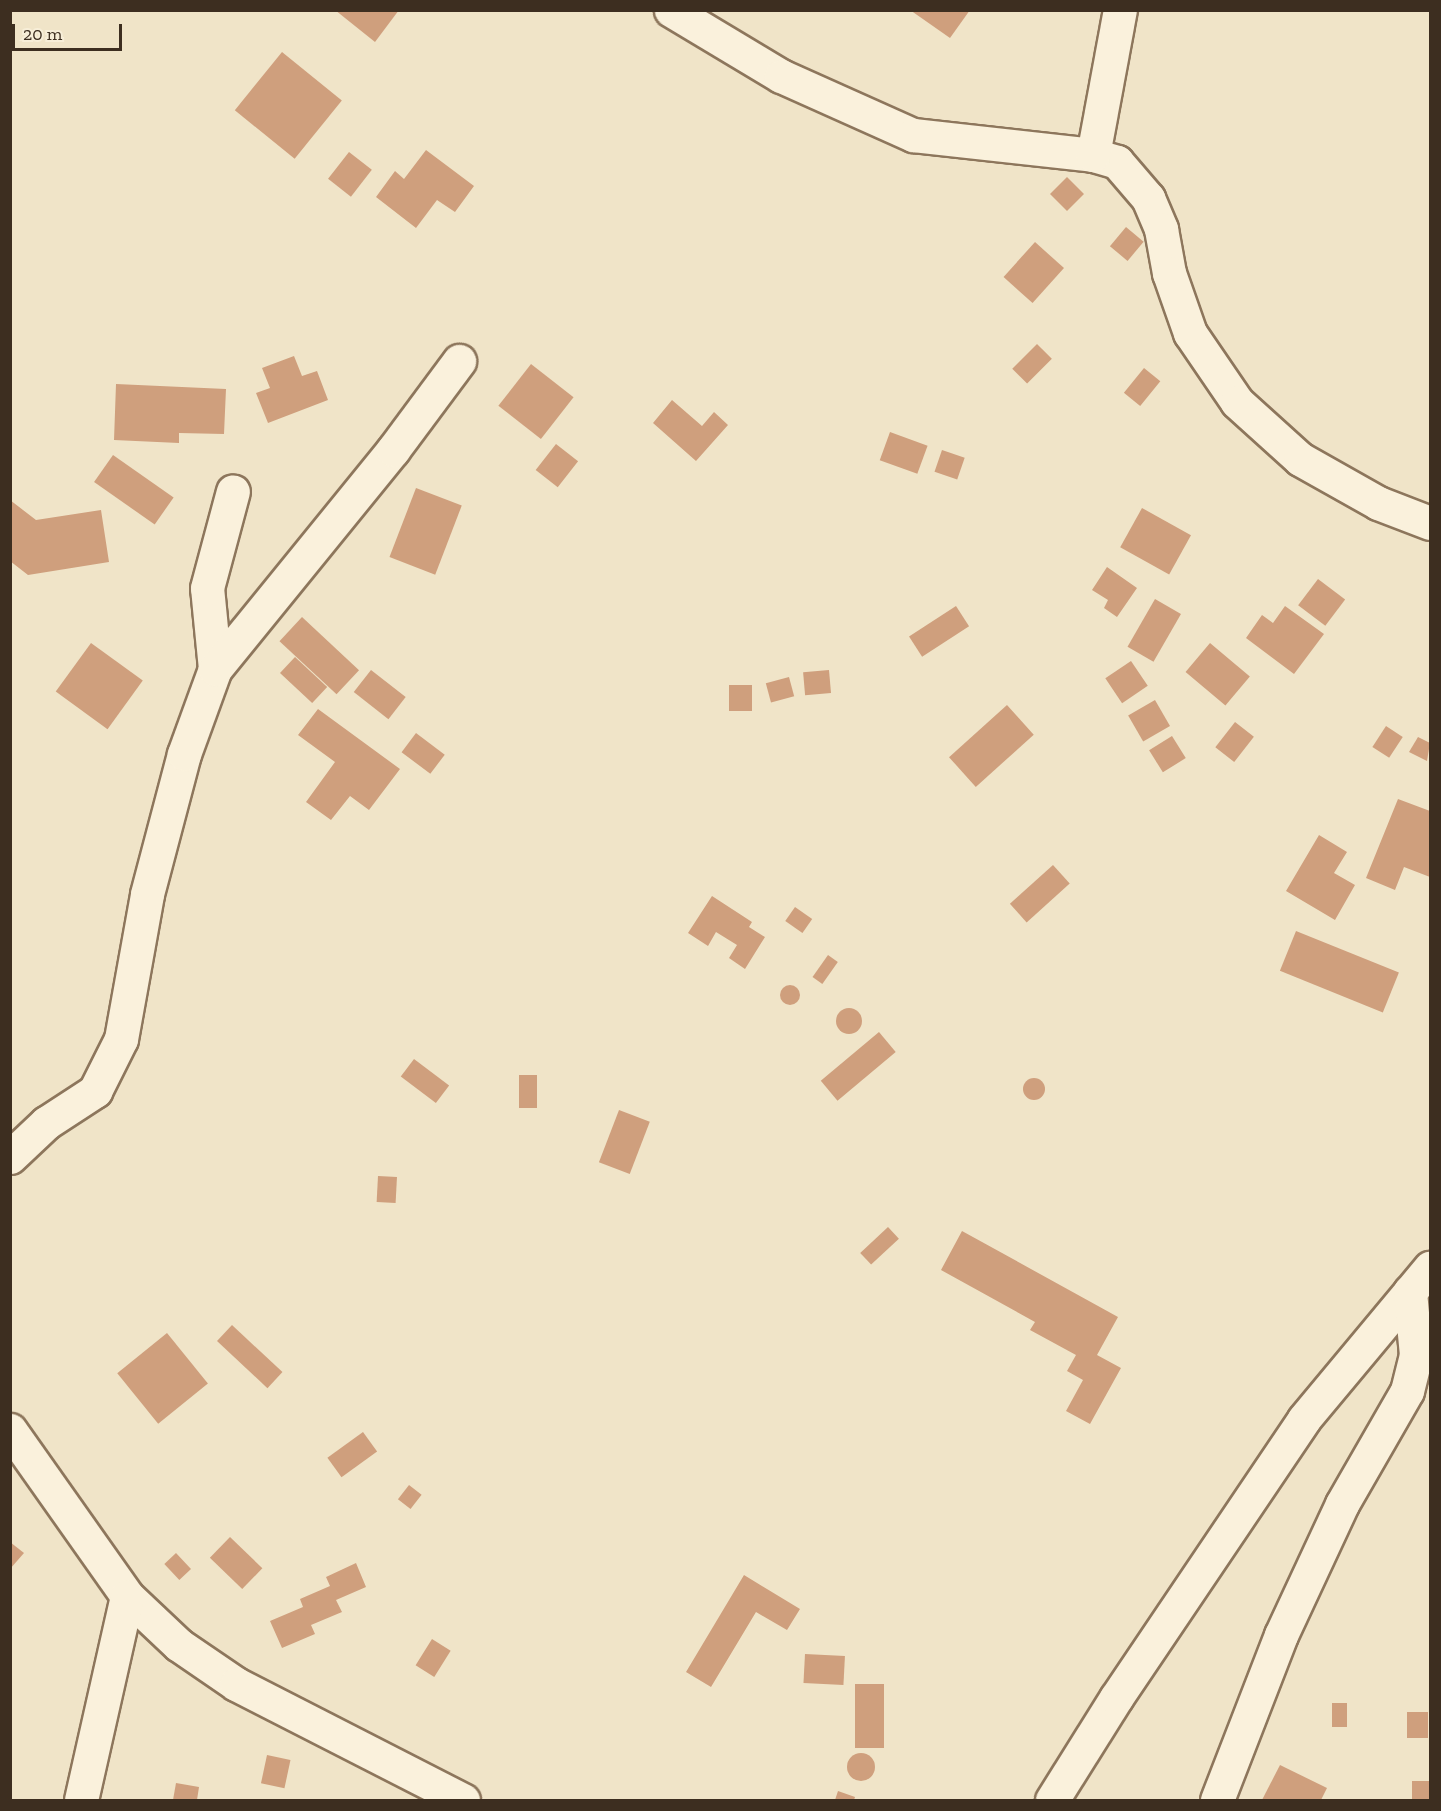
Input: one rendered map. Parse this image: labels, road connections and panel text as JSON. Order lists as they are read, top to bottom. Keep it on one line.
{"scale_bar":"20 m"}
